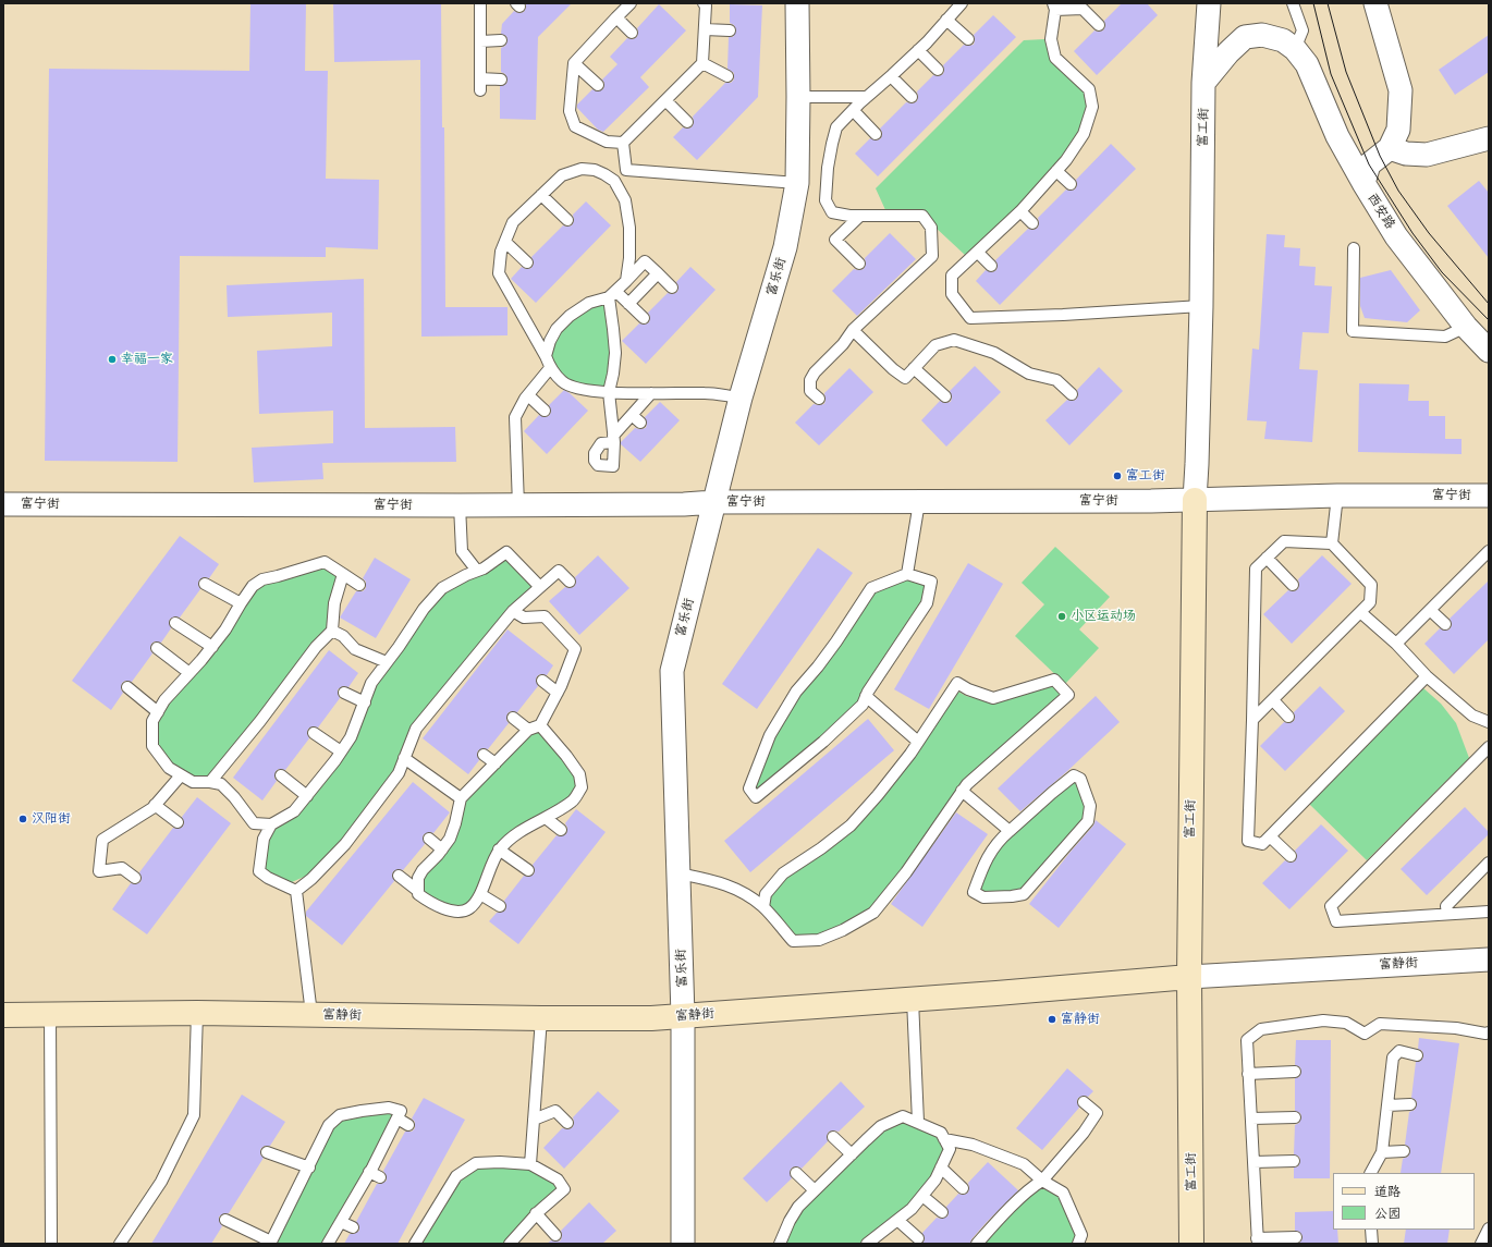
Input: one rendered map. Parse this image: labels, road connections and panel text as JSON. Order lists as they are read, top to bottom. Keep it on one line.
{"streets":{"street":["富工街","西安路","富乐街","富宁街","富静街"]},"crossings":[["富工街","富宁街"],["富工街","富静街"],["富乐街","富宁街"],["富乐街","富静街"]],"places":["幸福一家","富工街","小区运动场","汉阳街","富静街"],"legend":["道路","公园"]}
